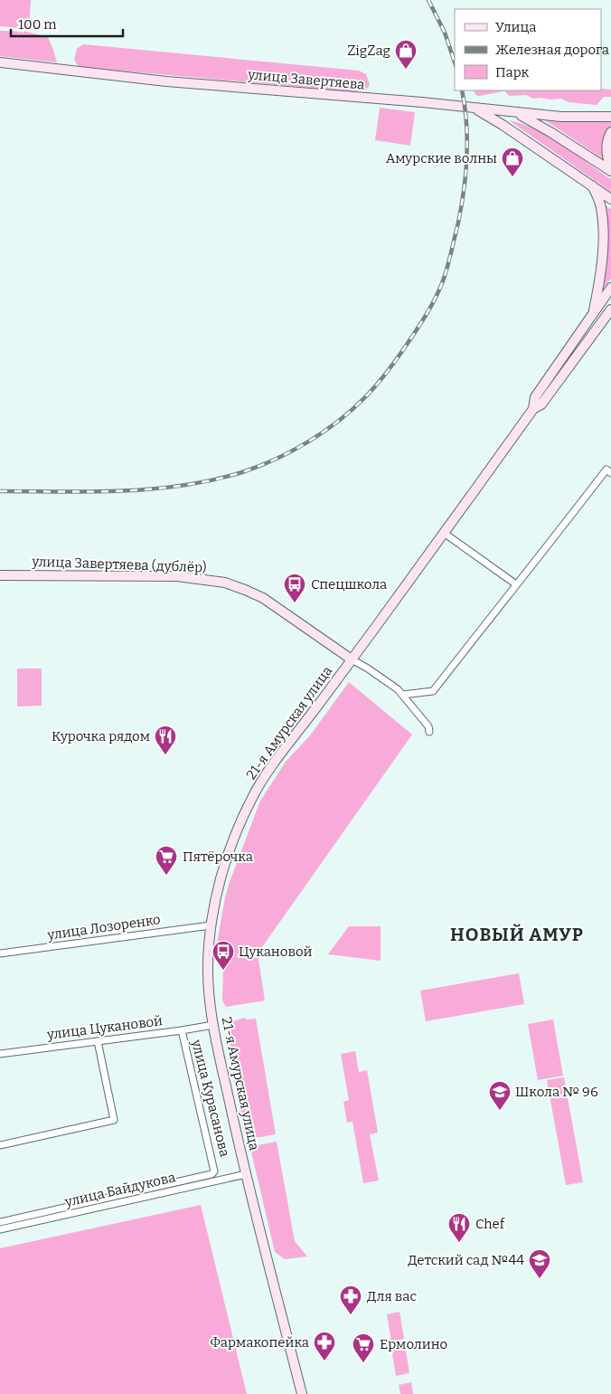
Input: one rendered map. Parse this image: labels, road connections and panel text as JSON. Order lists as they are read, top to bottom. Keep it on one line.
{"streets":{"main road":["улица Завертяева","улица Завертяева (дублёр)","21-я Амурская улица"],"street":["улица Лозоренко","улица Цукановой","улица Курасанова","улица Байдукова"]},"crossings":[["улица Завертяева (дублёр)","21-я Амурская улица"],["21-я Амурская улица","улица Лозоренко"],["21-я Амурская улица","улица Цукановой"],["21-я Амурская улица","улица Байдукова"],["улица Цукановой","улица Курасанова"],["улица Курасанова","улица Байдукова"]],"districts":["НОВЫЙ АМУР"],"places":{"shop":["ZigZag","Амурские волны"],"bus stop":["Спецшкола","Цукановой"],"restaurant":["Курочка рядом","Chef"],"supermarket":["Пятёрочка","Ермолино"],"school or university":["Школа № 96","Детский сад №44"],"pharmacy":["Для вас","Фармакопейка"]},"legend":["Улица","Железная дорога","Парк"],"scale_bar":"100 m"}
